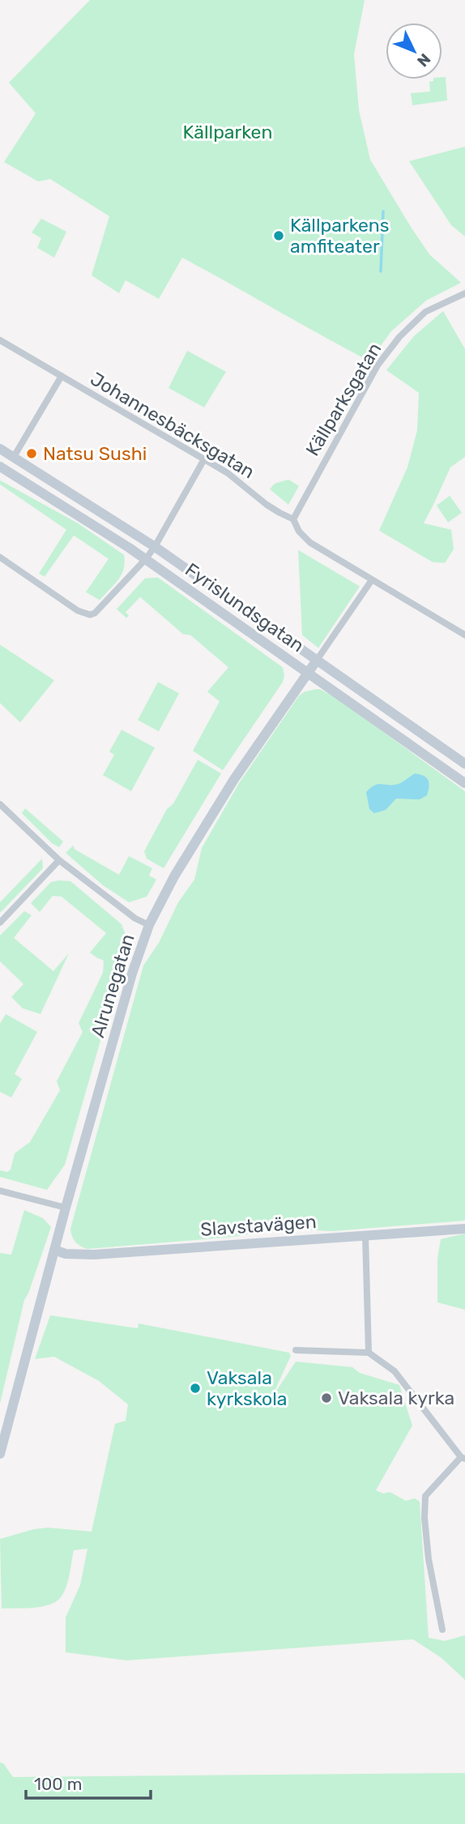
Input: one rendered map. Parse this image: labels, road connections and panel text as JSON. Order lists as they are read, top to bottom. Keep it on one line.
{"streets":{"street":["Källparksgatan","Johannesbäcksgatan","Fyrislundsgatan","Alrunegatan","Slavstavägen"]},"crossings":[["Källparksgatan","Johannesbäcksgatan"],["Johannesbäcksgatan","Alrunegatan"],["Fyrislundsgatan","Alrunegatan"],["Alrunegatan","Slavstavägen"]],"parks":["Källparken"],"places":["Källparkens amfiteater","Natsu Sushi","Vaksala kyrkskola","Vaksala kyrka"],"scale_bar":"100 m","north":"bottom right"}
